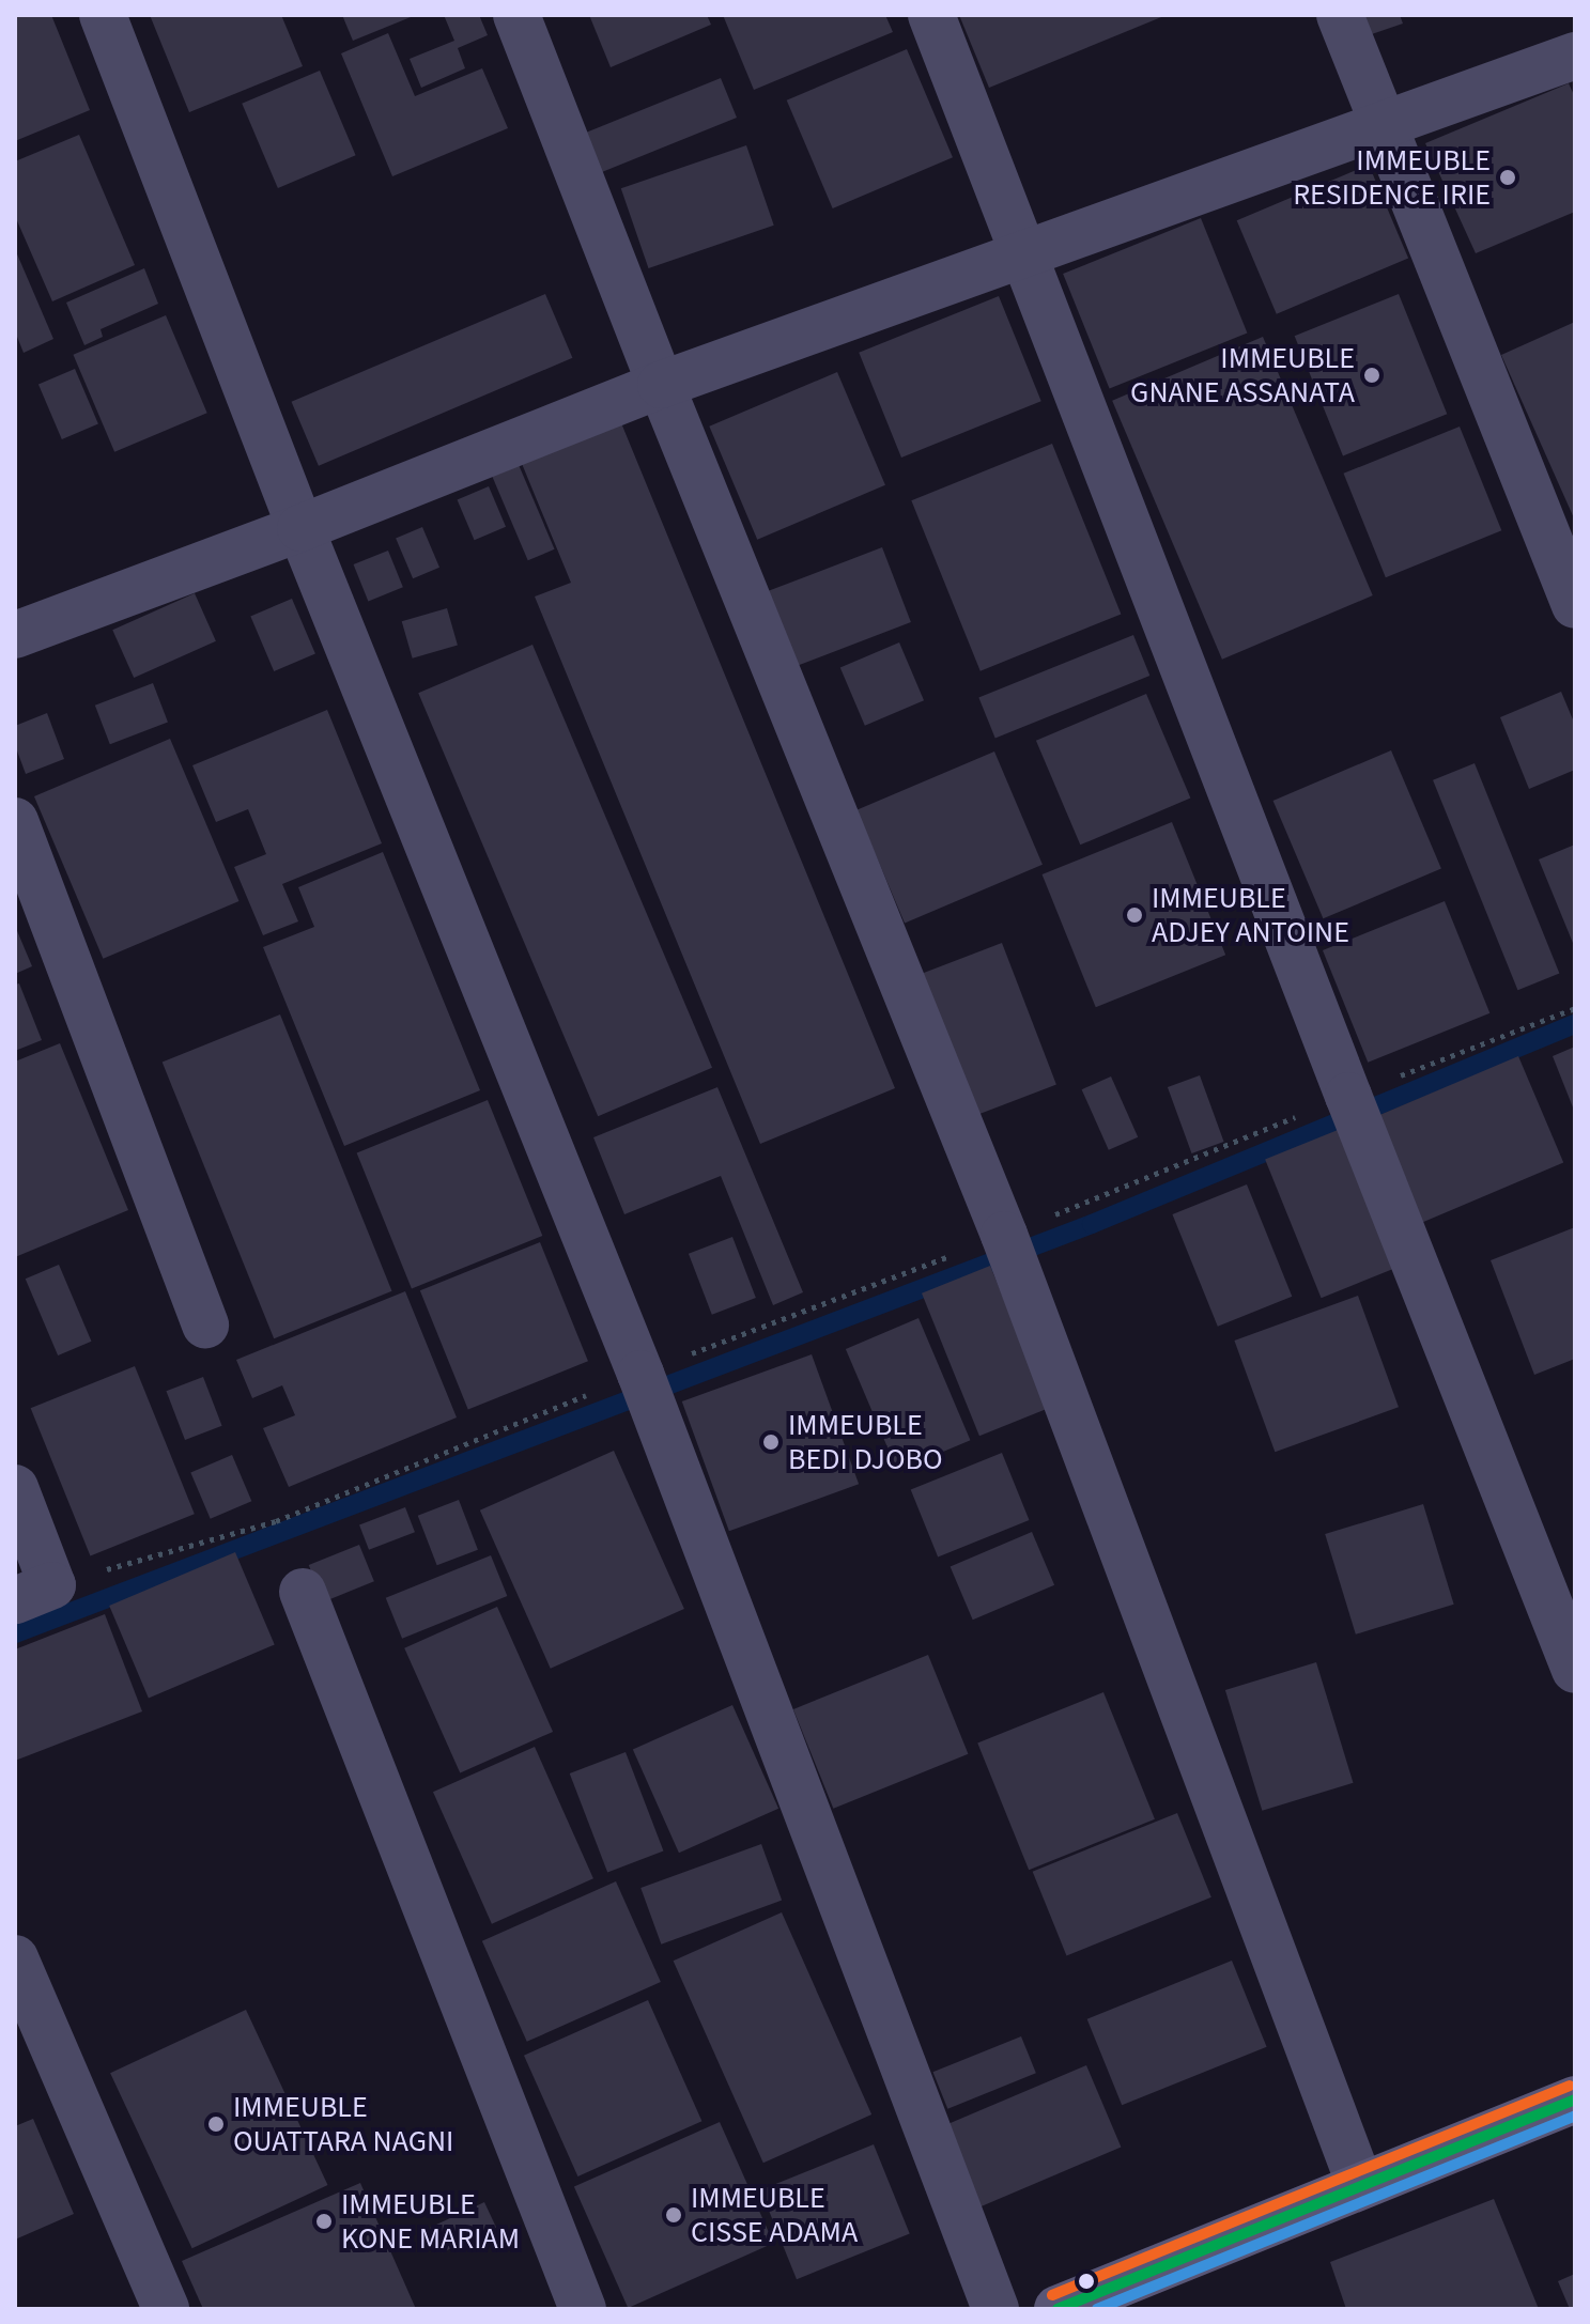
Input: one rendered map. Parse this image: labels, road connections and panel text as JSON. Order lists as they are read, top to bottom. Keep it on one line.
{"places":["IMMEUBLE RESIDENCE IRIE","IMMEUBLE GNANE ASSANATA","IMMEUBLE ADJEY ANTOINE","IMMEUBLE BEDI DJOBO","IMMEUBLE OUATTARA NAGNI","IMMEUBLE CISSE ADAMA","IMMEUBLE KONE MARIAM"]}
